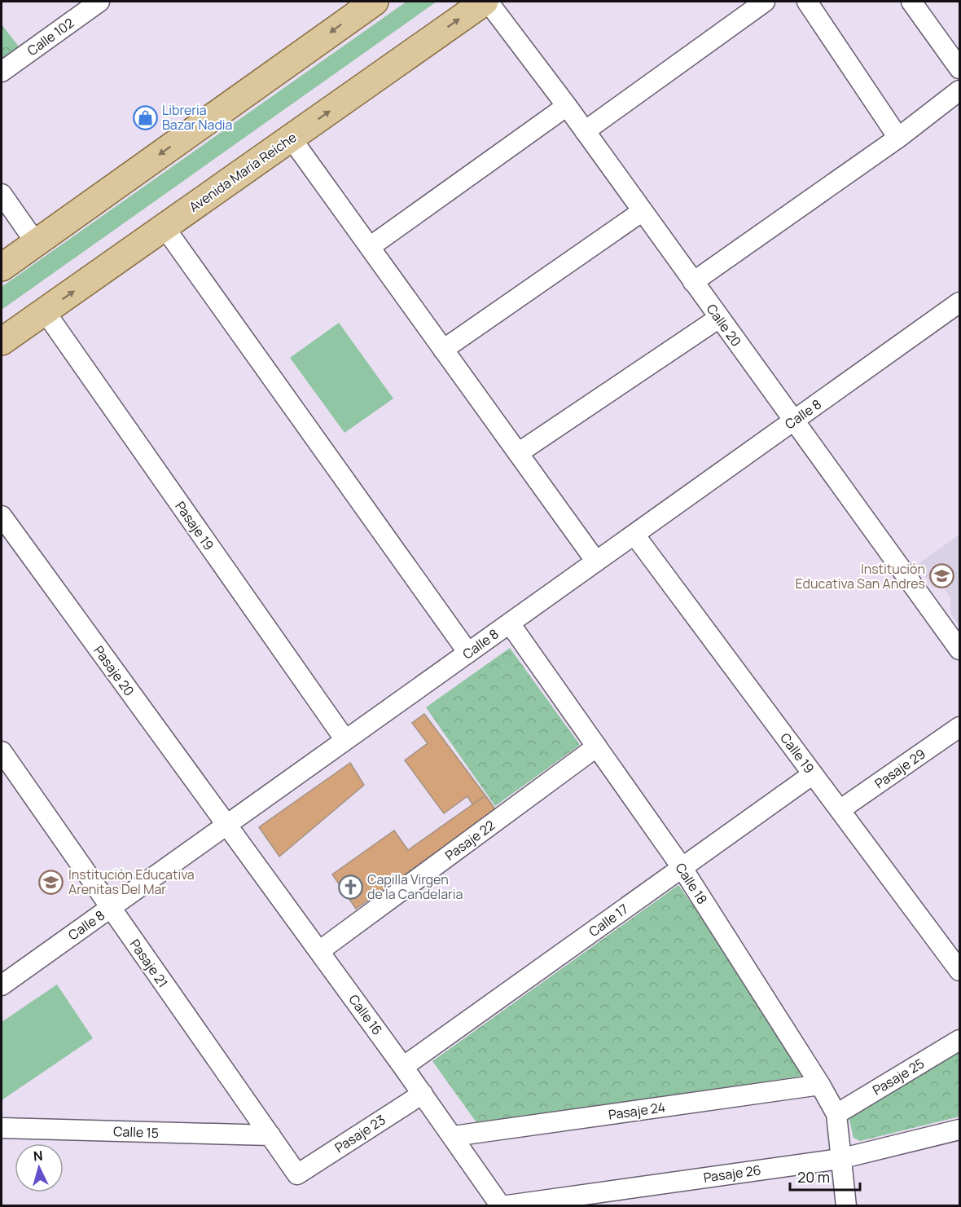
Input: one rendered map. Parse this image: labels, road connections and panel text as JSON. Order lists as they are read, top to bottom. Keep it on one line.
{"streets":{"main road":["Avenida María Reiche"],"street":["Calle 102","Calle 20","Calle 8","Pasaje 19","Pasaje 20","Calle 19","Pasaje 29","Pasaje 22","Calle 18","Calle 17","Pasaje 21","Calle 16","Pasaje 25","Pasaje 24","Calle 15","Pasaje 23","Pasaje 26"]},"crossings":[["Avenida María Reiche","Calle 20"],["Avenida María Reiche","Pasaje 19"],["Calle 20","Calle 8"],["Calle 8","Pasaje 19"],["Calle 8","Pasaje 20"],["Calle 8","Calle 19"],["Calle 8","Calle 18"],["Calle 8","Pasaje 21"],["Calle 8","Calle 16"],["Pasaje 20","Calle 16"],["Calle 19","Pasaje 29"],["Calle 19","Calle 17"],["Pasaje 22","Calle 18"],["Pasaje 22","Calle 16"],["Calle 18","Calle 17"],["Calle 18","Pasaje 25"],["Calle 18","Pasaje 24"],["Calle 18","Pasaje 26"],["Calle 17","Calle 16"],["Pasaje 21","Calle 15"],["Pasaje 21","Pasaje 23"],["Calle 16","Pasaje 24"],["Calle 16","Pasaje 23"],["Calle 16","Pasaje 26"]],"places":{"shop":["Libreria Bazar Nadia"],"school or university":["Institución Educativa San Andres","Institución Educativa Arenitas Del Mar"],"church":["Capilla Virgen de la Candelaria"]},"scale_bar":"20 m","north":"top"}
